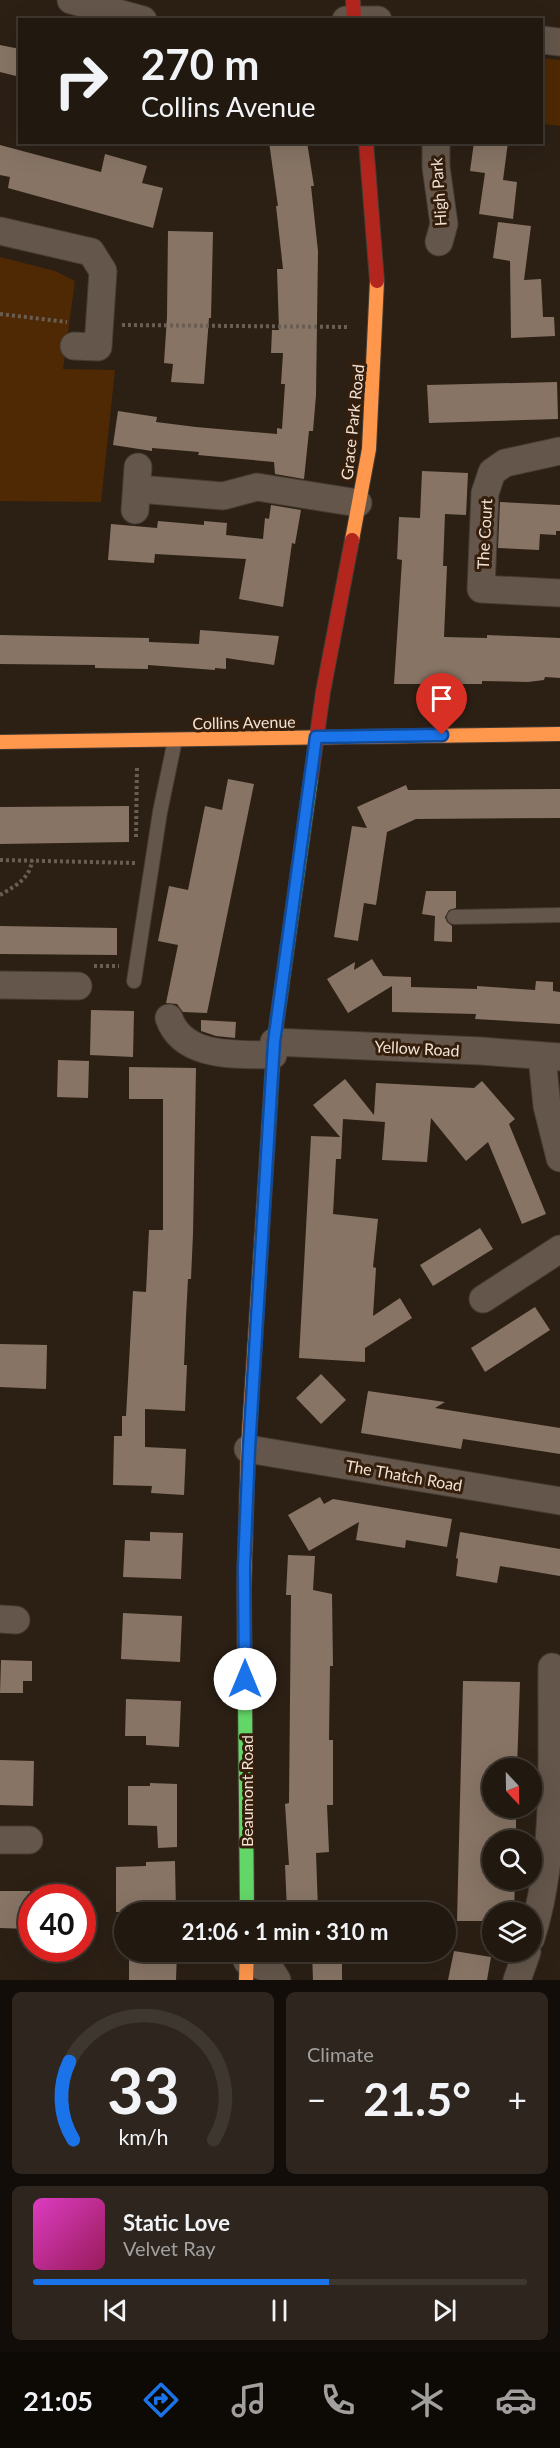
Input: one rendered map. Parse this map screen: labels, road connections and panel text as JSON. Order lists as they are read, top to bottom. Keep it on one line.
{"streets":{"street":["High Park","Grace Park Road","The Court","Collins Avenue","Yellow Road","The Thatch Road","Beaumont Road"]},"crossings":[["Grace Park Road","Collins Avenue"],["Grace Park Road","Beaumont Road"],["Collins Avenue","Beaumont Road"],["Yellow Road","Beaumont Road"],["The Thatch Road","Beaumont Road"]],"north":"bottom","page":{"turn":["270 m","Collins Avenue"],"limit":"40","trip":"21:06 · 1 min · 310 m","tile":"Climate","heat":["−","21.5°","+"],"song":["Static Love","Velvet Ray"],"tabs":"21:05","gauge":["33","km/h"]}}
